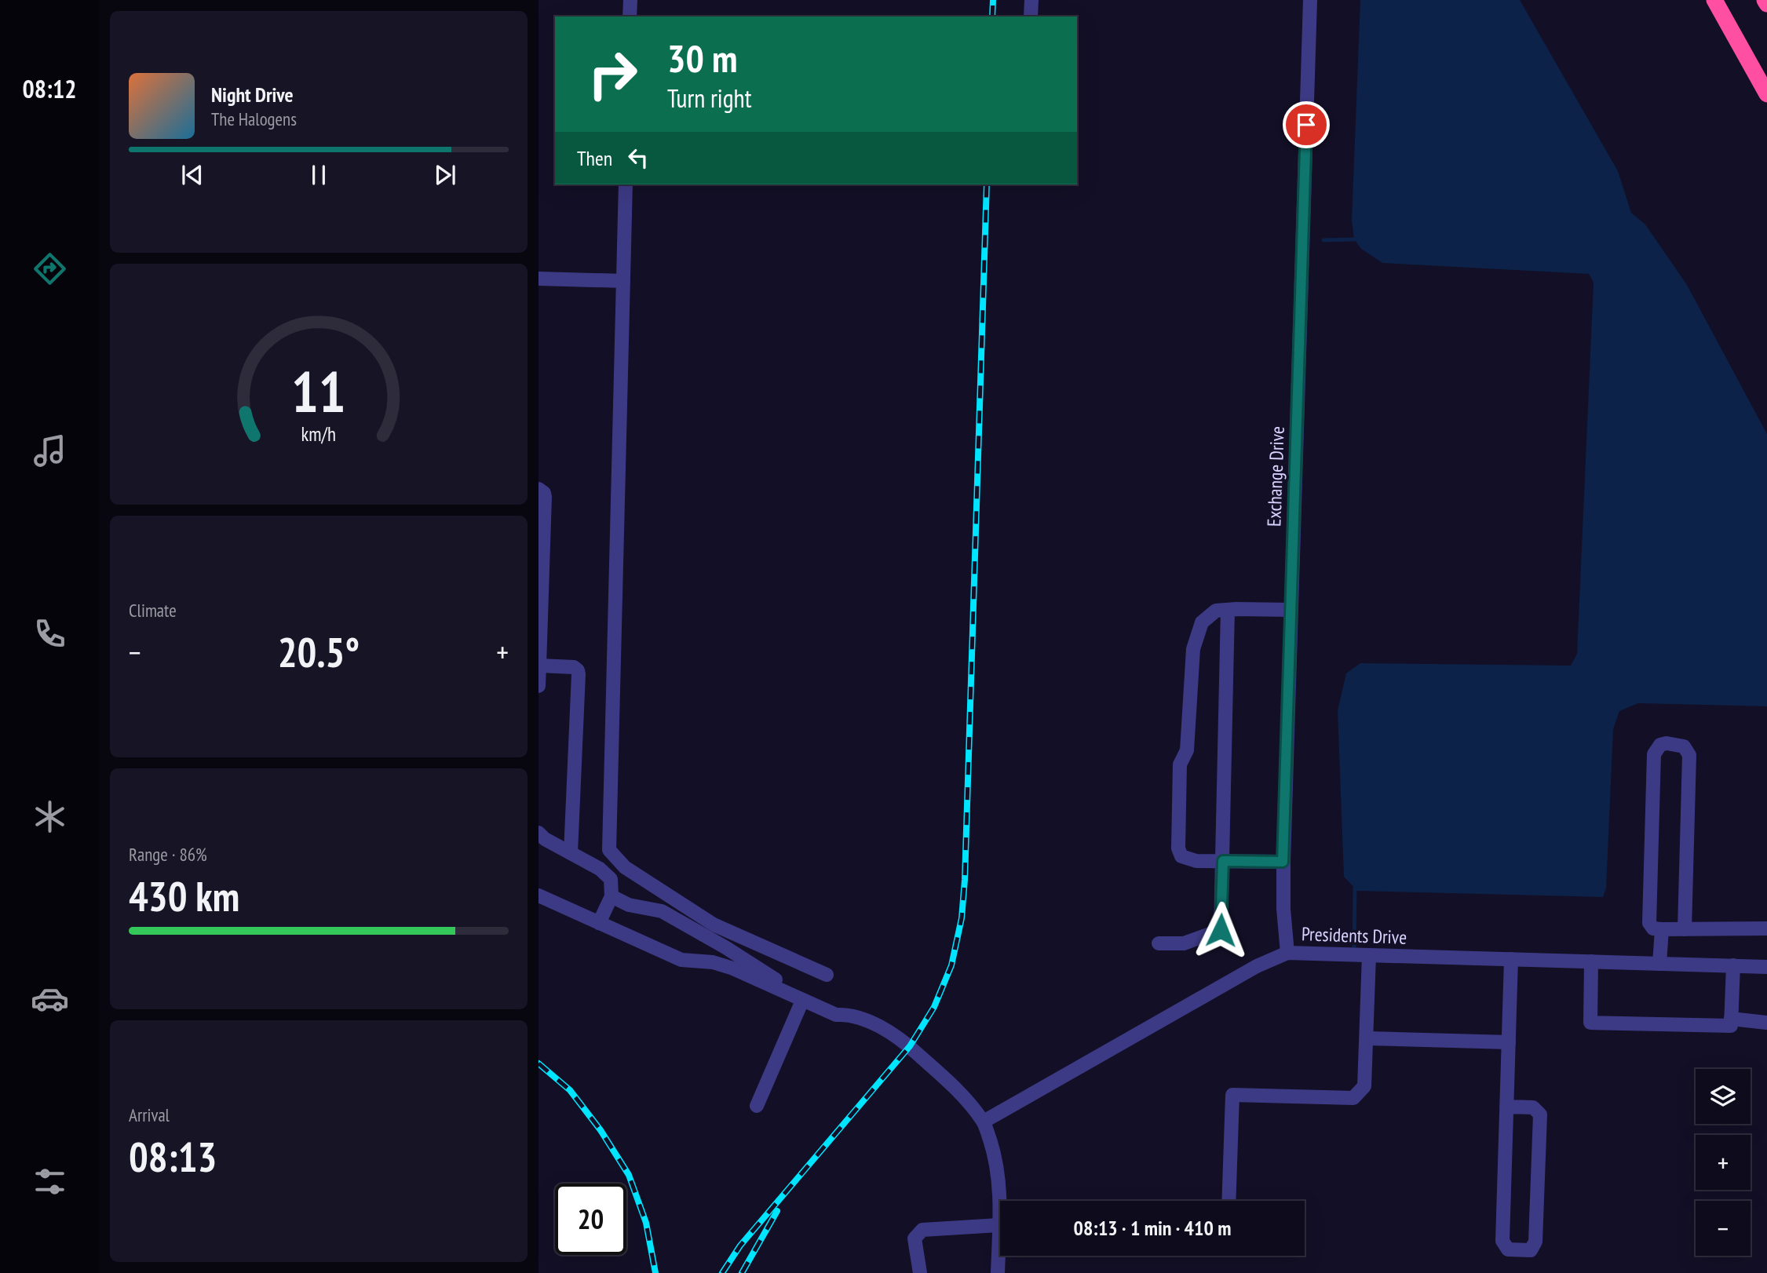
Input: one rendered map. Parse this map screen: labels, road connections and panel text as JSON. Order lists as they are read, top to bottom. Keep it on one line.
{"streets":{"street":["Exchange Drive","Presidents Drive"]},"crossings":[["Exchange Drive","Presidents Drive"]],"page":{"tabs":"08:12","turn":["30 m","Turn right"],"song":["Night Drive","The Halogens"],"then":"Then","tile":["Climate",["Range · 86%","430 km"],["Arrival","08:13"]],"heat":["−","20.5°","+"],"map_buttons":["+","−"],"limit":"20","trip":"08:13 · 1 min · 410 m","gauge":["11","km/h"]}}
